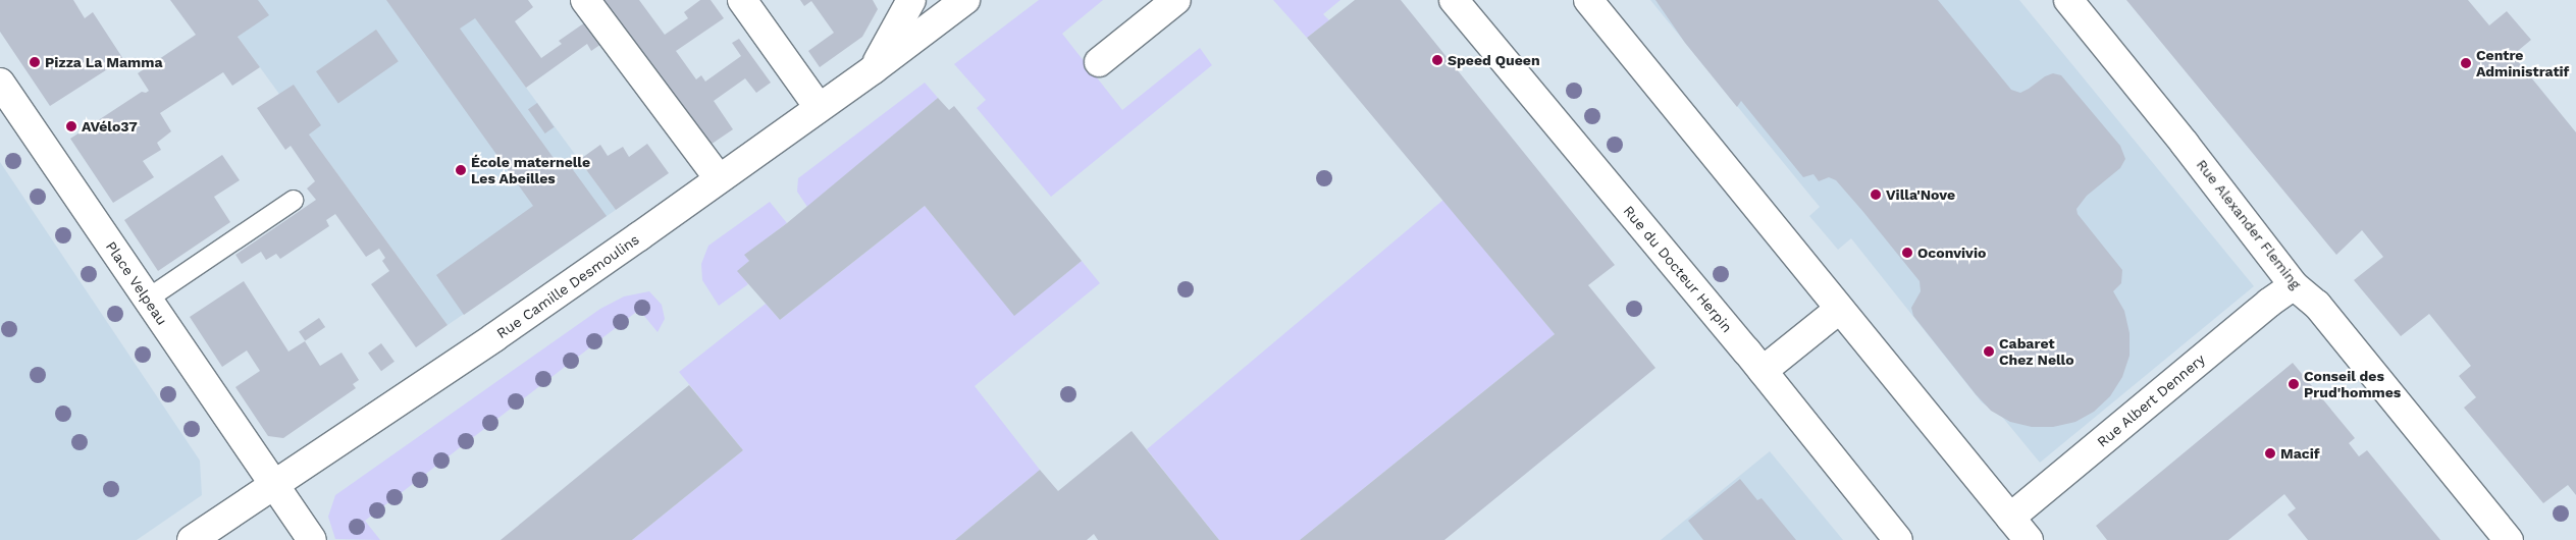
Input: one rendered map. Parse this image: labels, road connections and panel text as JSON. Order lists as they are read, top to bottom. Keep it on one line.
{"streets":{"street":["Rue Alexander Fleming","Rue du Docteur Herpin","Place Velpeau","Rue Camille Desmoulins","Rue Albert Dennery"]},"crossings":[["Rue Alexander Fleming","Rue Albert Dennery"],["Place Velpeau","Rue Camille Desmoulins"]],"places":["Speed Queen","Pizza La Mamma","Centre Administratif","AVélo37","École maternelle Les Abeilles","Villa'Nove","Oconvivio","Cabaret Chez Nello","Conseil des Prud'hommes","Macif"]}
